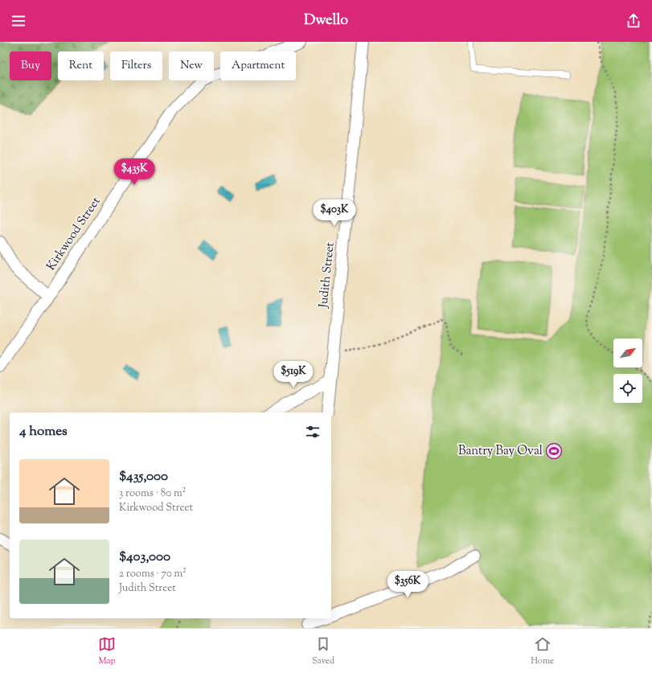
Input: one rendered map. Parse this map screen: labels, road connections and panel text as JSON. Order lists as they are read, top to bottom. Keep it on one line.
{"streets":{"street":["Kirkwood Street","Judith Street"]},"places":{"sports":["Bantry Bay Oval"]},"north":"top right","page":{"header":"Dwello","chip":["Buy","Rent","Filters","New","Apartment"],"price":["$435K","$403K","$519K","$356K"],"heading":"4 homes","list":[{"name":"$435,000","note":"3 rooms · 80 m² · Kirkwood Street"},{"name":"$403,000","note":"2 rooms · 70 m² · Judith Street"}],"tabs":["Map","Saved","Home"]}}
